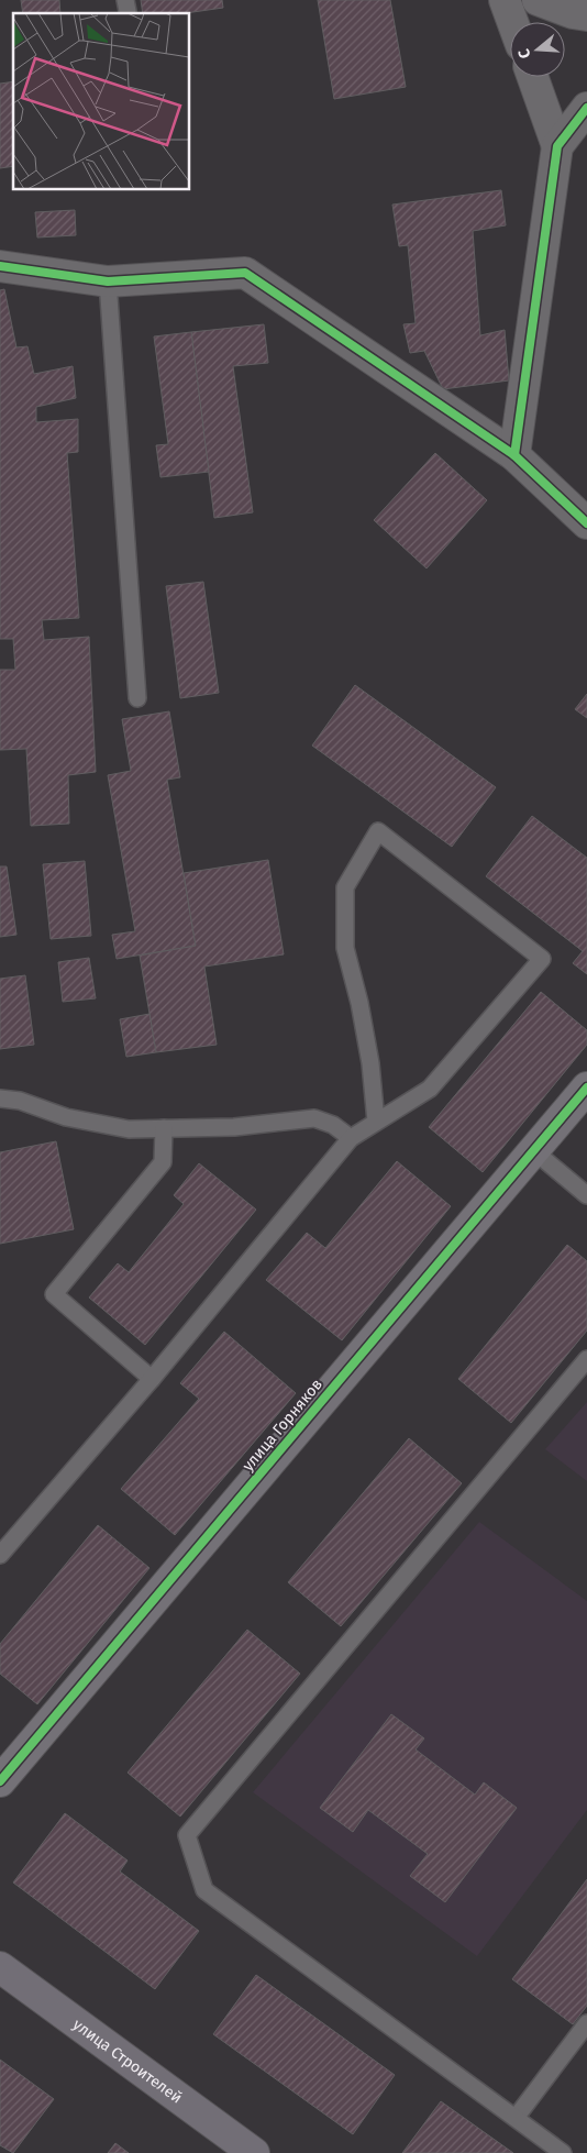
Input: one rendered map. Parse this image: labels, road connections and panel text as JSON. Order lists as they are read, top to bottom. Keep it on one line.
{"streets":{"main road":["улица Строителей"],"street":["улица Горняков"]},"north":"left"}
